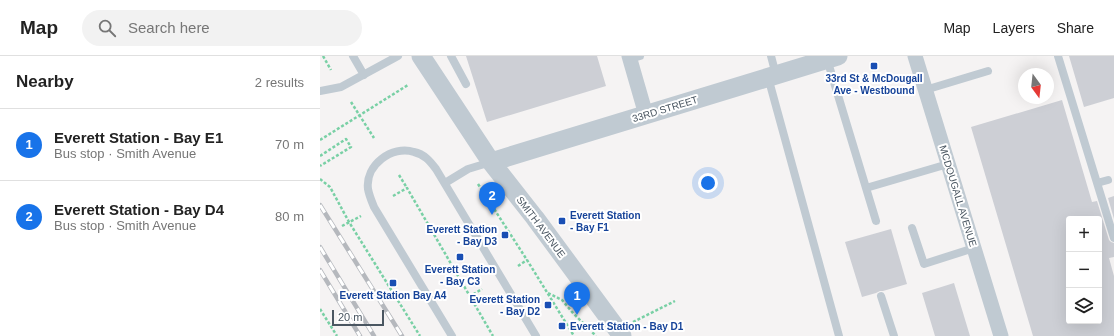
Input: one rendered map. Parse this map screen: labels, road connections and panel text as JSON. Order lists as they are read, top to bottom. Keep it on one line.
{"streets":{"street":["33RD STREET","MCDOUGALL AVENUE","SMITH AVENUE"]},"crossings":[["33RD STREET","SMITH AVENUE"]],"places":{"transit":["33rd St & McDougall Ave - Westbound","Everett Station - Bay F1","Everett Station - Bay D3","Everett Station - Bay C3","Everett Station Bay A4","Everett Station - Bay D2","Everett Station - Bay D1"]},"scale_bar":"20 m","north":"bottom","page":{"header":"Map","search":"Search here","nav":["Map","Layers","Share"],"heading":["Nearby","2 results"],"list":[{"mark":"1","name":"Everett Station - Bay E1","note":"Bus stop · Smith Avenue","value":"70 m"},{"mark":"2","name":"Everett Station - Bay D4","note":"Bus stop · Smith Avenue","value":"80 m"}],"pins":["2","1"],"map_buttons":["+","−"],"scale":"20 m"}}
